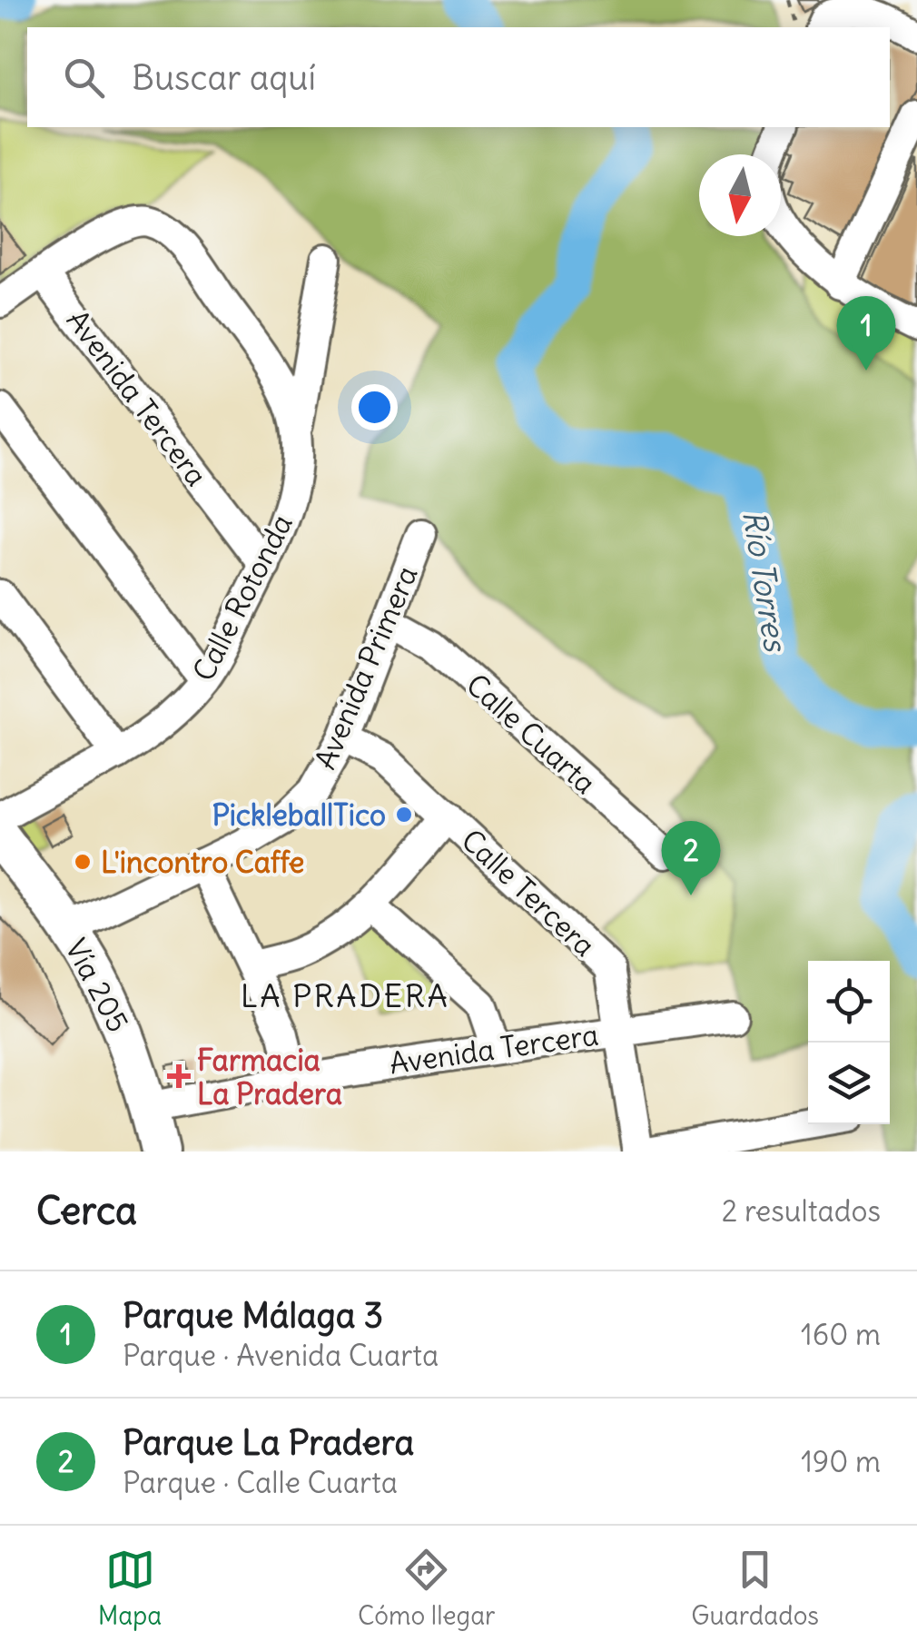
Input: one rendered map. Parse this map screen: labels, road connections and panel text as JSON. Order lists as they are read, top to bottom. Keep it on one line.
{"streets":{"main road":["Vía 205"],"street":["Avenida Tercera","Calle Rotonda","Avenida Primera","Calle Cuarta","Calle Tercera"]},"crossings":[["Avenida Tercera","Calle Rotonda"],["Avenida Tercera","Calle Tercera"],["Avenida Tercera","Vía 205"],["Avenida Primera","Calle Cuarta"],["Avenida Primera","Calle Tercera"],["Avenida Primera","Vía 205"]],"districts":["LA PRADERA"],"water":["Río Torres"],"places":{"other":["PickleballTico","L'incontro Caffe"],"health":["Farmacia La Pradera"]},"north":"bottom","page":{"search":"Buscar aquí","pins":["1","2"],"heading":["Cerca","2 resultados"],"list":[{"mark":"1","name":"Parque Málaga 3","note":"Parque · Avenida Cuarta","value":"160 m"},{"mark":"2","name":"Parque La Pradera","note":"Parque · Calle Cuarta","value":"190 m"}],"nav":["Mapa","Cómo llegar","Guardados"]}}
